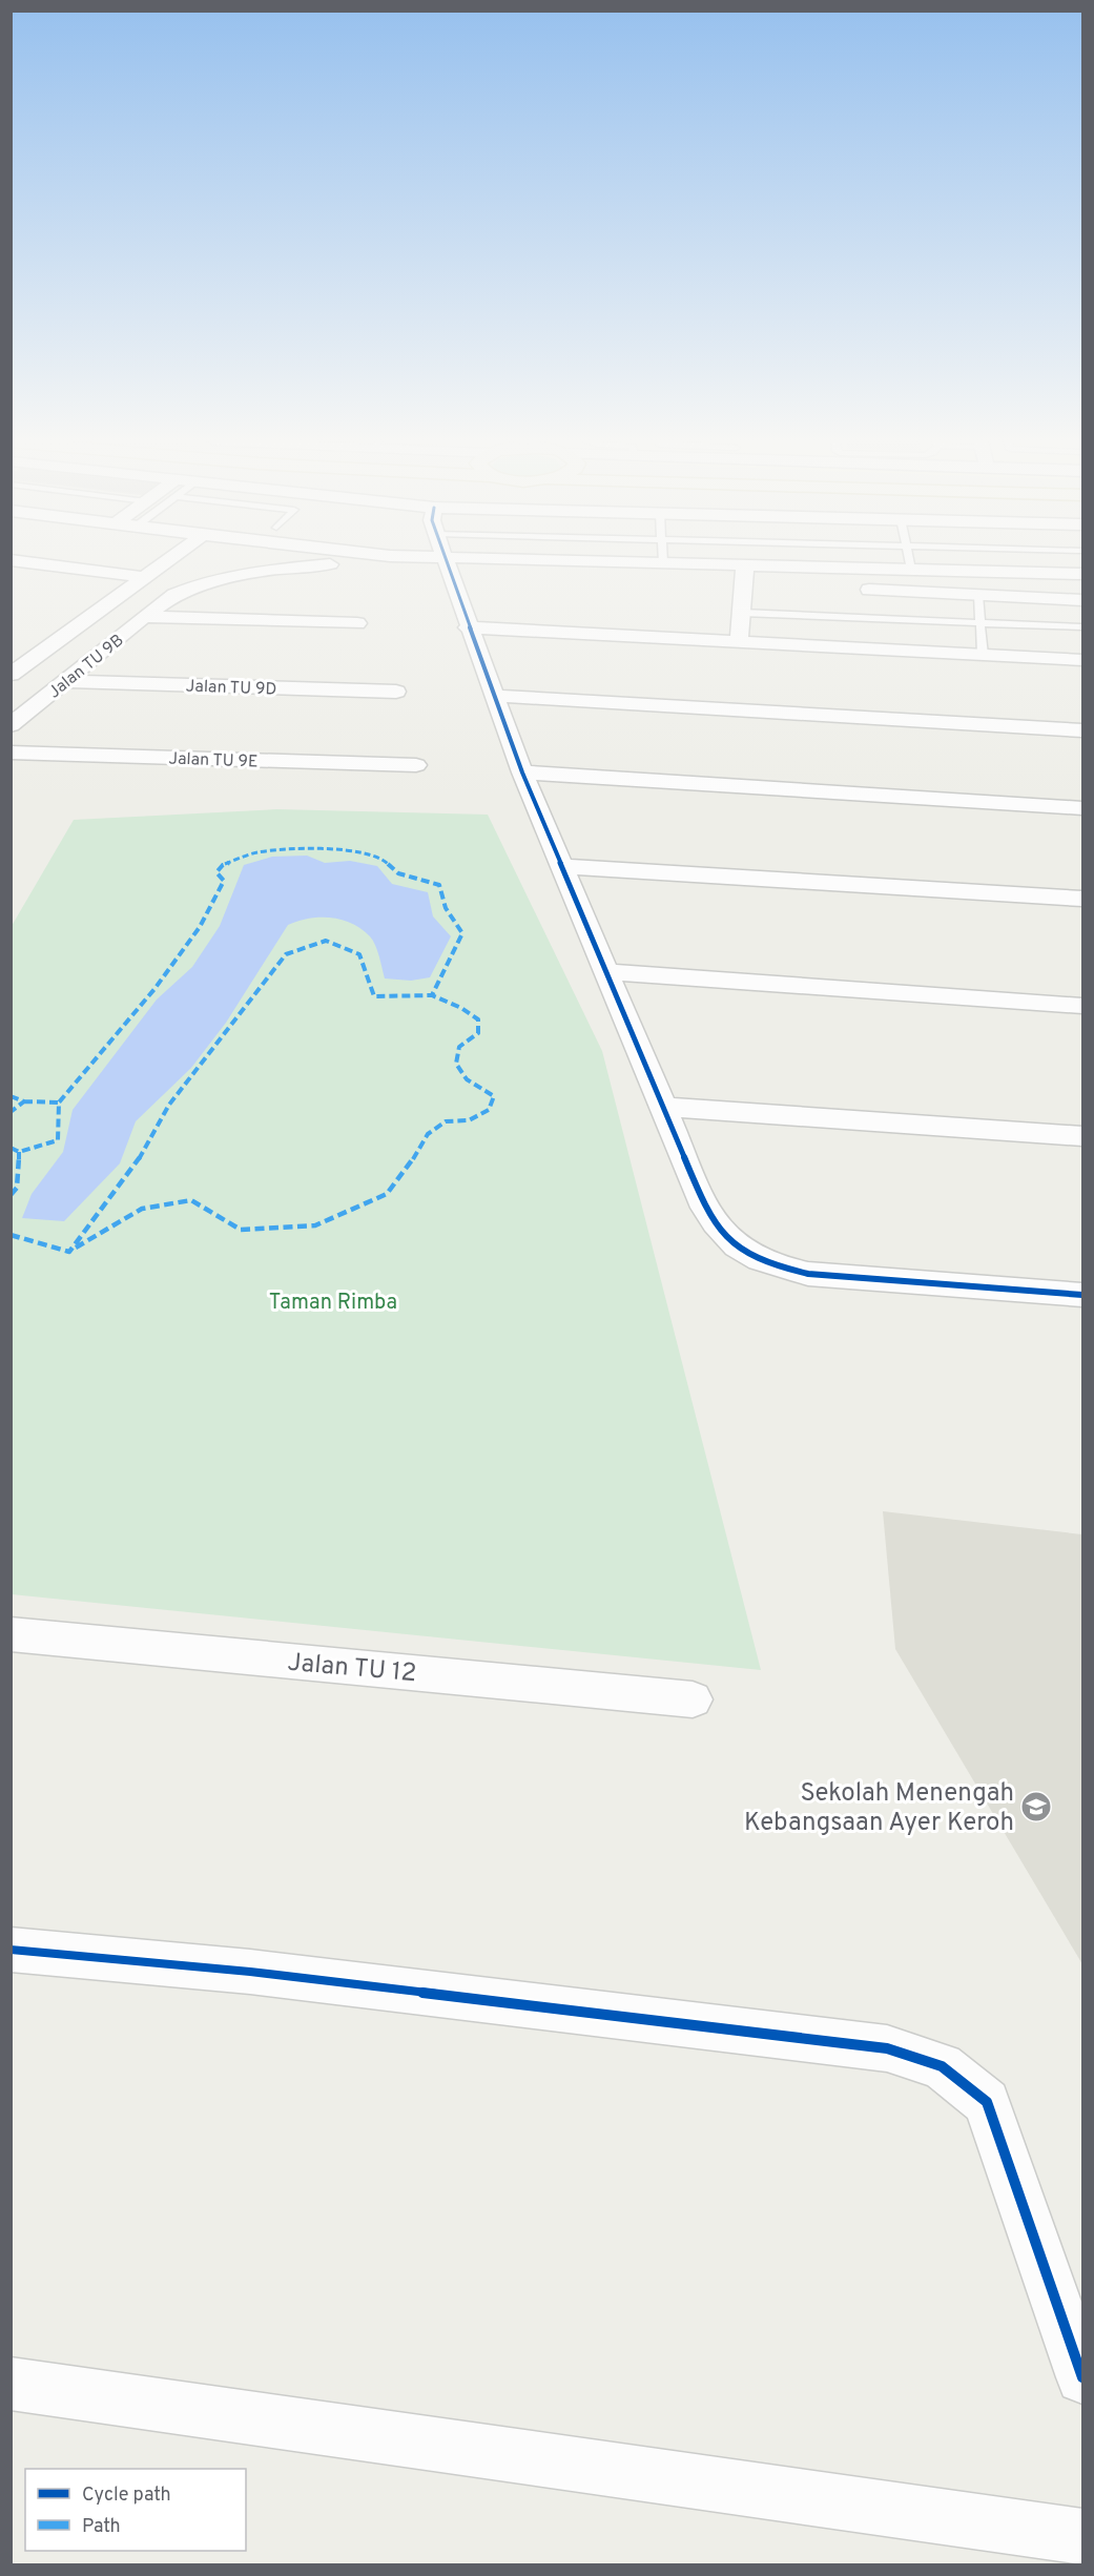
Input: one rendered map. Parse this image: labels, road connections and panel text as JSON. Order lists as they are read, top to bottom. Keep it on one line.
{"streets":{"street":["Jalan TU 9B","Jalan TU 9D","Jalan TU 9E","Jalan TU 12"]},"crossings":[["Jalan TU 9B","Jalan TU 9D"]],"parks":["Taman Rimba"],"places":{"school or university":["Sekolah Menengah Kebangsaan Ayer Keroh"]},"legend":["Cycle path","Path"]}
